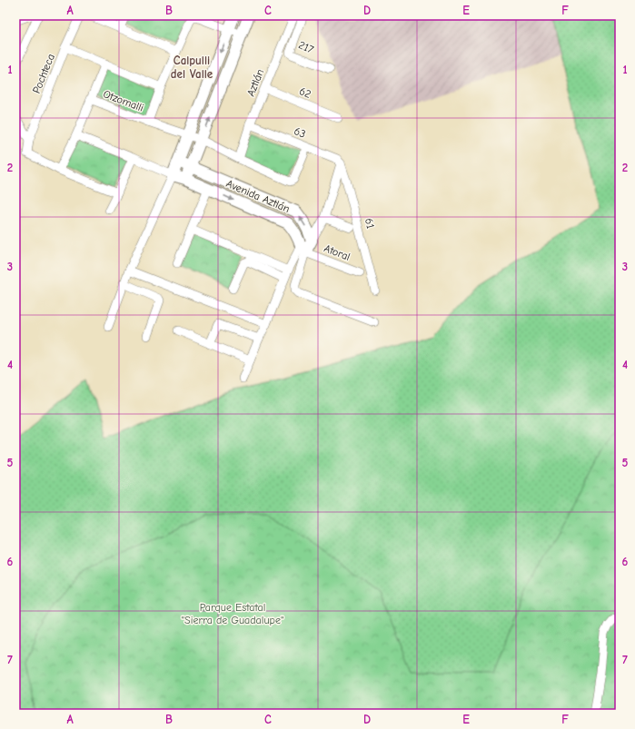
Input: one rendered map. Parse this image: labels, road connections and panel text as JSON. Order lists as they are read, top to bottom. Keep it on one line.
{"streets":{"street":["217","Pochteca","Aztlán","62","Otzomalli","63","Avenida Aztlán","61","Atoral"]},"crossings":[["Pochteca","Otzomalli"],["Aztlán","62"],["Aztlán","63"],["63","61"],["63","Atoral"],["Avenida Aztlán","Atoral"],["61","Atoral"]],"districts":["Calpulli del Valle"],"parks":["Parque Estatal \"Sierra de Guadalupe\""],"grid":{"columns":["A","B","C","D","E","F"],"rows":["1","2","3","4","5","6","7"]}}
